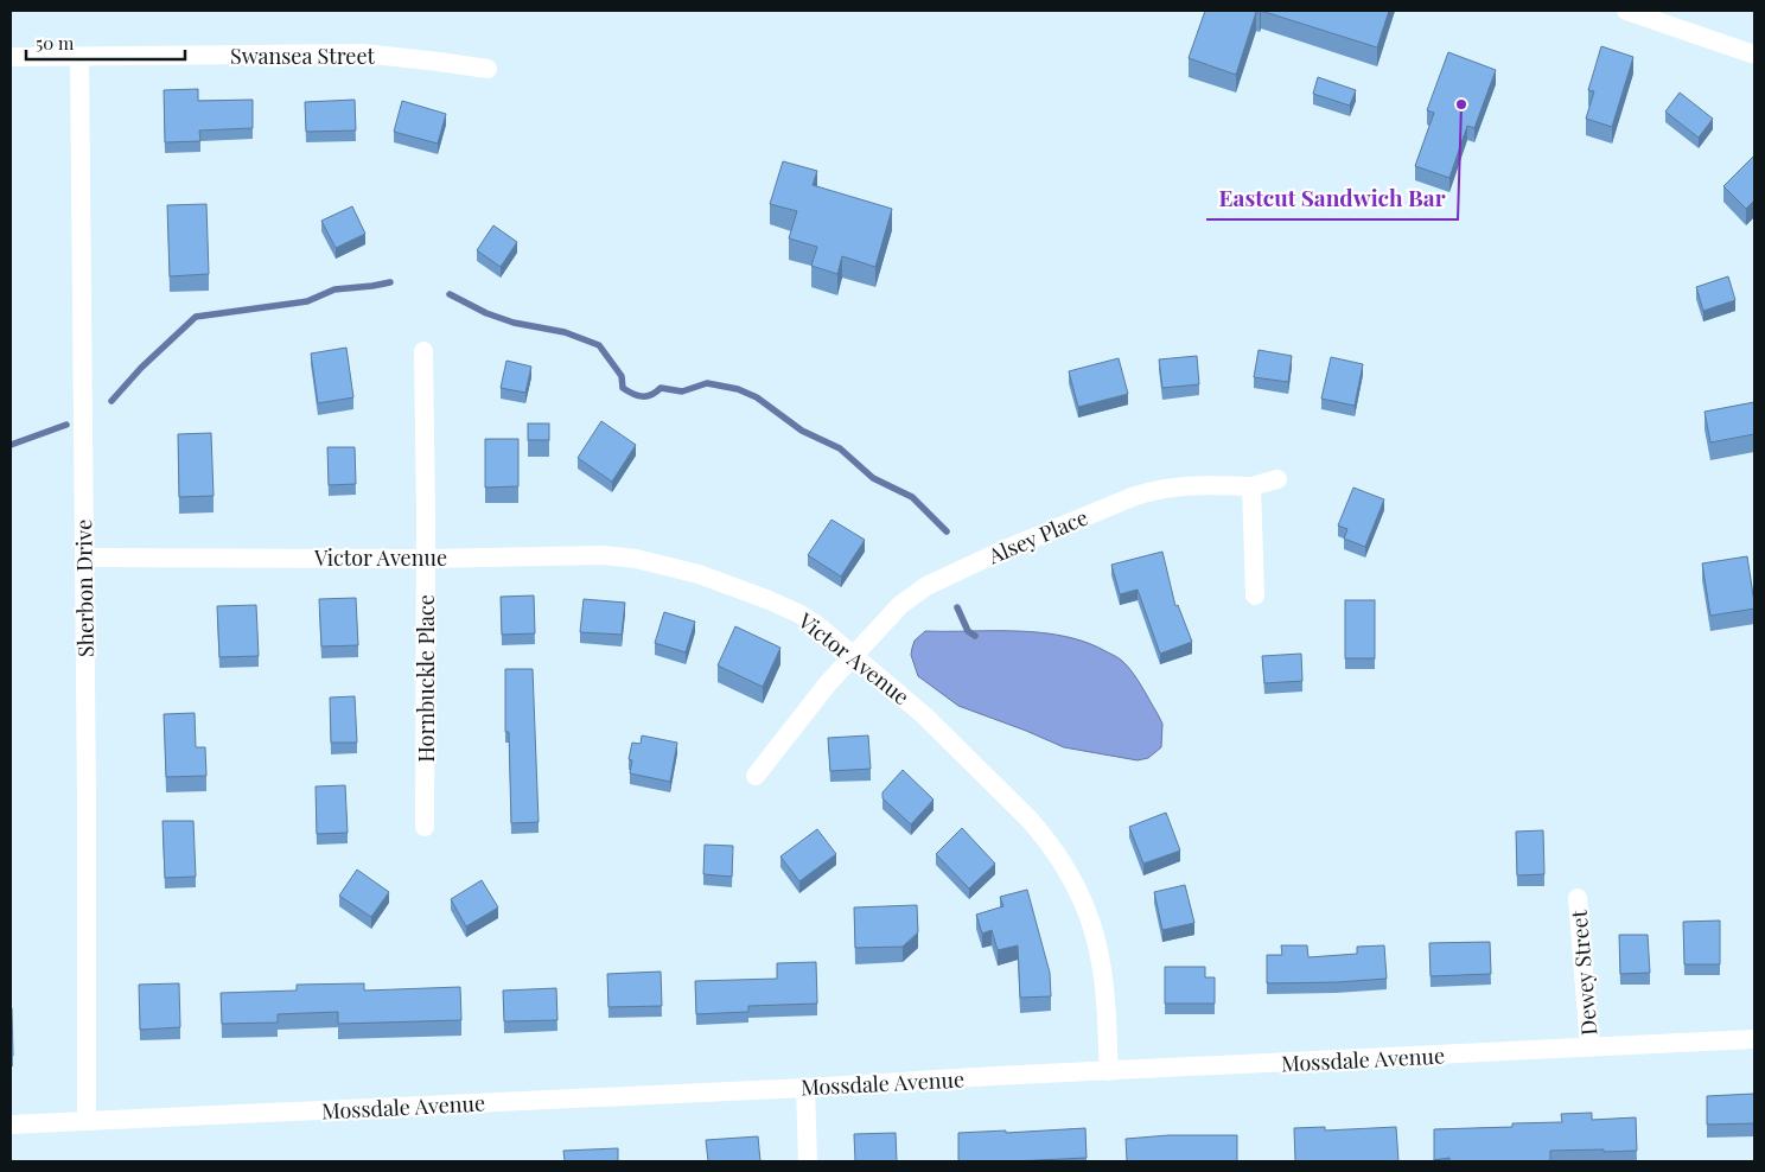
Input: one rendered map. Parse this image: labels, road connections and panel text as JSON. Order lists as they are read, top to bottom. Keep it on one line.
{"streets":{"street":["Swansea Street","Alsey Place","Victor Avenue","Sherbon Drive","Hornbuckle Place","Dewey Street","Mossdale Avenue"]},"crossings":[["Swansea Street","Sherbon Drive"],["Alsey Place","Victor Avenue"],["Victor Avenue","Sherbon Drive"],["Victor Avenue","Hornbuckle Place"],["Victor Avenue","Mossdale Avenue"],["Sherbon Drive","Mossdale Avenue"],["Dewey Street","Mossdale Avenue"]],"places":["Eastcut Sandwich Bar"],"scale_bar":"50 m"}
